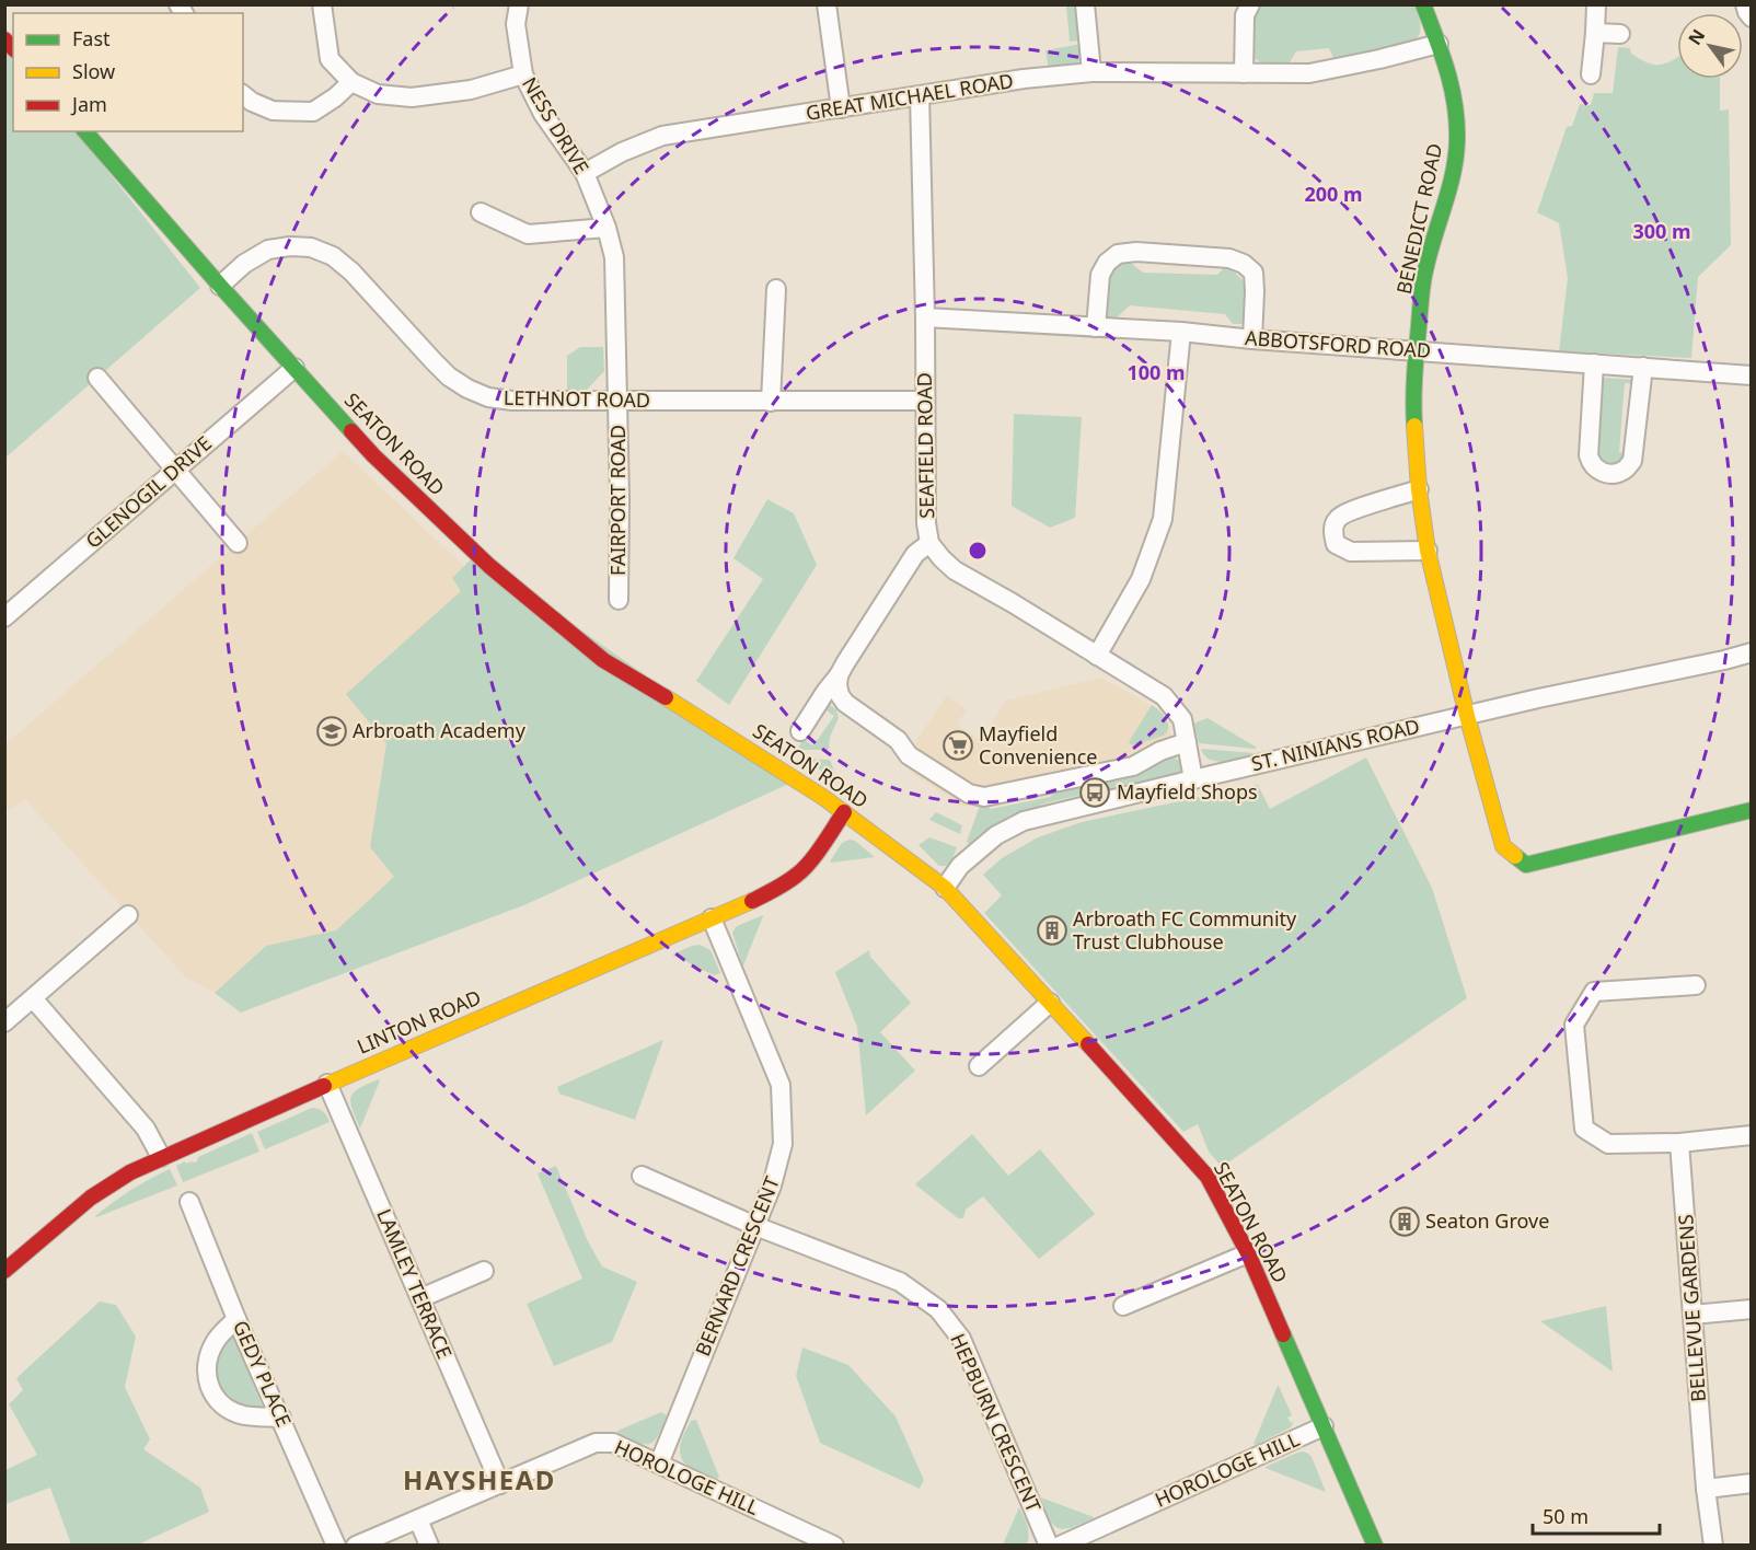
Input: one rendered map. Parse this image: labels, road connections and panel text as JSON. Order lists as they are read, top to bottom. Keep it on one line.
{"streets":{"street":["GREAT MICHAEL ROAD","NESS DRIVE","BENEDICT ROAD","ABBOTSFORD ROAD","LETHNOT ROAD","SEATON ROAD","SEAFIELD ROAD","GLENOGIL DRIVE","FAIRPORT ROAD","ST. NINIANS ROAD","LINTON ROAD","BERNARD CRESCENT","LAMLEY TERRACE","BELLEVUE GARDENS","GEDY PLACE","HEPBURN CRESCENT","HOROLOGE HILL"]},"crossings":[["GREAT MICHAEL ROAD","NESS DRIVE"],["GREAT MICHAEL ROAD","BENEDICT ROAD"],["GREAT MICHAEL ROAD","SEAFIELD ROAD"],["NESS DRIVE","LETHNOT ROAD"],["NESS DRIVE","FAIRPORT ROAD"],["BENEDICT ROAD","ABBOTSFORD ROAD"],["BENEDICT ROAD","ST. NINIANS ROAD"],["ABBOTSFORD ROAD","SEAFIELD ROAD"],["LETHNOT ROAD","SEATON ROAD"],["LETHNOT ROAD","SEAFIELD ROAD"],["LETHNOT ROAD","FAIRPORT ROAD"],["SEATON ROAD","GLENOGIL DRIVE"],["SEATON ROAD","ST. NINIANS ROAD"],["SEATON ROAD","LINTON ROAD"],["SEATON ROAD","HOROLOGE HILL"],["SEAFIELD ROAD","ST. NINIANS ROAD"],["LINTON ROAD","BERNARD CRESCENT"],["LINTON ROAD","LAMLEY TERRACE"],["BERNARD CRESCENT","HEPBURN CRESCENT"],["BERNARD CRESCENT","HOROLOGE HILL"],["LAMLEY TERRACE","HOROLOGE HILL"]],"districts":["HAYSHEAD"],"places":{"school or university":["Arbroath Academy"],"supermarket":["Mayfield Convenience"],"bus stop":["Mayfield Shops"],"building":["Arbroath FC Community Trust Clubhouse","Seaton Grove"]},"legend":["Fast","Slow","Jam"],"scale_bar":"50 m","north":"top left","rings":["200 m","300 m","100 m"]}
